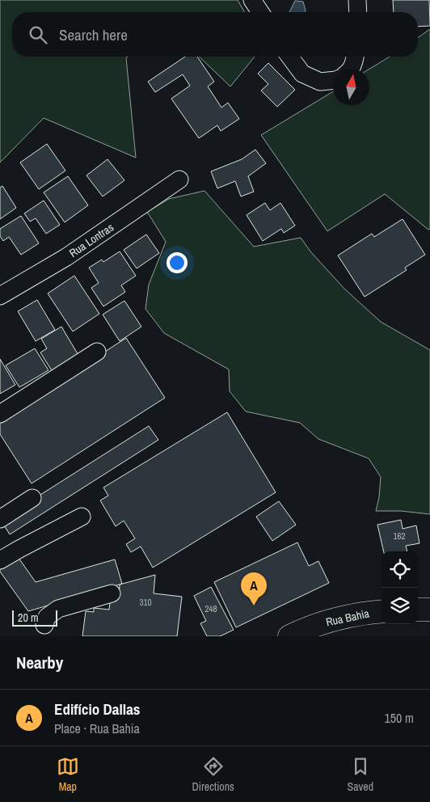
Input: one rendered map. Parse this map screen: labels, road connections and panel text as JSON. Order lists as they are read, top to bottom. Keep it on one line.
{"streets":{"main road":["Rua Bahia"],"street":["Rua Lontras"]},"house_numbers":["162","310","248"],"scale_bar":"20 m","north":"top","page":{"search":"Search here","pins":"A","scale":"20 m","heading":"Nearby","list":[{"mark":"A","name":"Edifício Dallas","note":"Place · Rua Bahia","value":"150 m"}],"nav":["Map","Directions","Saved"]}}
